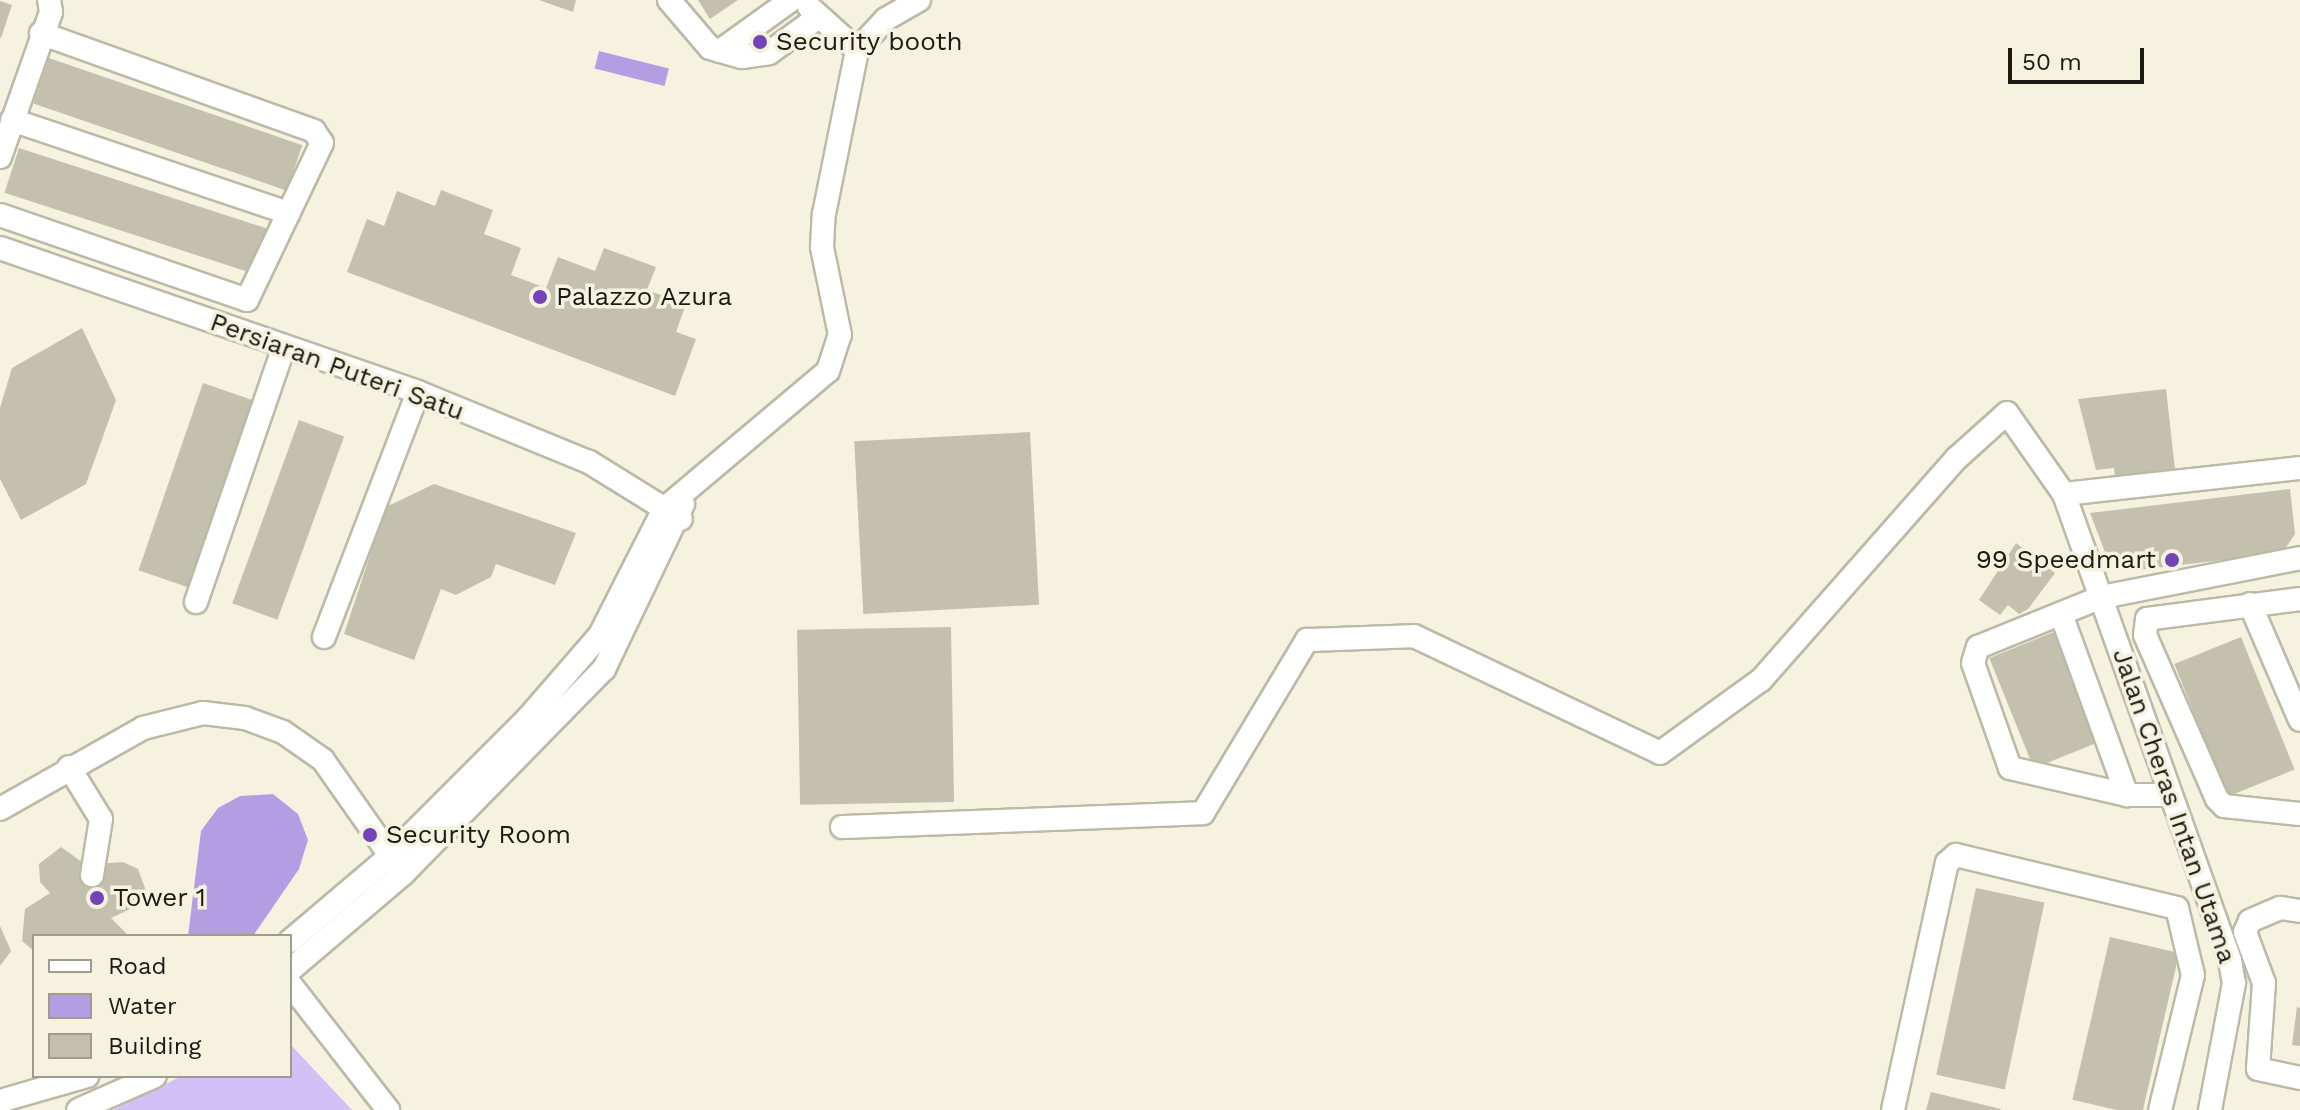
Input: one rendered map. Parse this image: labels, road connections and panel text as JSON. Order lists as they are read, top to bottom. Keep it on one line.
{"streets":{"street":["Persiaran Puteri Satu","Jalan Cheras Intan Utama"]},"places":["Security booth","Palazzo Azura","99 Speedmart","Security Room","Tower 1"],"legend":["Road","Water","Building"],"scale_bar":"50 m"}
